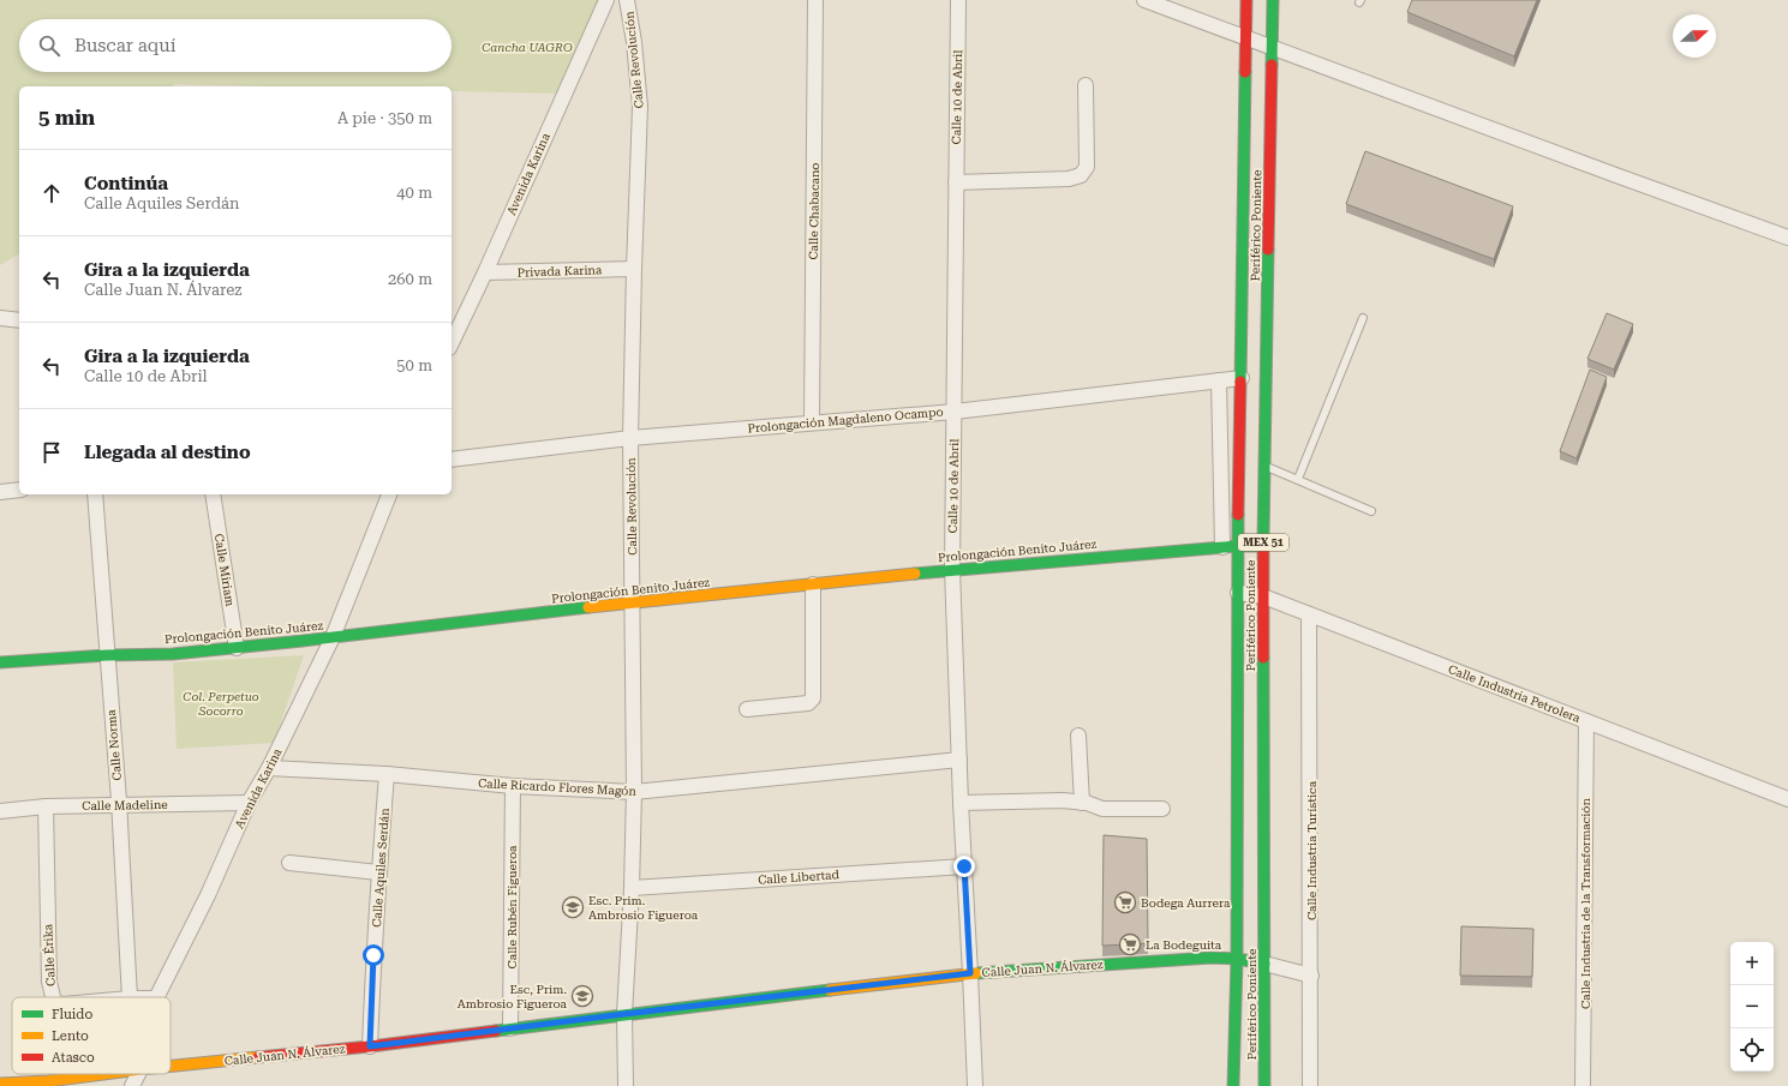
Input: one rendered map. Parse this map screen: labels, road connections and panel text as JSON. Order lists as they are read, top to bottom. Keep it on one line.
{"streets":{"main road":["Periférico Poniente","MEX 51","Prolongación Benito Juárez","Calle Juan N. Álvarez"],"street":["Calle Revolución","Calle 10 de Abril","Avenida Karina","Calle Chabacano","Privada Karina","Prolongación Magdaleno Ocampo","Calle Miriam","Calle Industria Petrolera","Calle Norma","Calle Ricardo Flores Magón","Calle Madeline","Calle Industria Turística","Calle Aquiles Serdán","Calle Libertad","Calle Industria de la Transformación","Calle Rubén Figueroa","Calle Érika"]},"crossings":[["Calle Revolución","Privada Karina"],["Calle Revolución","Prolongación Magdaleno Ocampo"],["Calle Revolución","Prolongación Benito Juárez"],["Calle Revolución","Calle Ricardo Flores Magón"],["Calle Revolución","Calle Libertad"],["Calle Revolución","Calle Juan N. Álvarez"],["Calle 10 de Abril","Prolongación Magdaleno Ocampo"],["Calle 10 de Abril","Prolongación Benito Juárez"],["Calle 10 de Abril","Calle Ricardo Flores Magón"],["Calle 10 de Abril","Calle Libertad"],["Calle 10 de Abril","Calle Juan N. Álvarez"],["Avenida Karina","Privada Karina"],["Avenida Karina","Prolongación Benito Juárez"],["Avenida Karina","Calle Ricardo Flores Magón"],["Avenida Karina","Calle Madeline"],["Calle Chabacano","Prolongación Magdaleno Ocampo"],["Periférico Poniente","Prolongación Magdaleno Ocampo"],["Periférico Poniente","Prolongación Benito Juárez"],["Periférico Poniente","Calle Industria Petrolera"],["Periférico Poniente","Calle Juan N. Álvarez"],["Prolongación Benito Juárez","Calle Miriam"],["Prolongación Benito Juárez","Calle Norma"],["Calle Industria Petrolera","Calle Industria Turística"],["Calle Industria Petrolera","Calle Industria de la Transformación"],["Calle Norma","Calle Madeline"],["Calle Ricardo Flores Magón","Calle Aquiles Serdán"],["Calle Ricardo Flores Magón","Calle Rubén Figueroa"],["Calle Madeline","Calle Érika"],["Calle Industria Turística","Calle Juan N. Álvarez"],["Calle Aquiles Serdán","Calle Juan N. Álvarez"],["Calle Rubén Figueroa","Calle Juan N. Álvarez"]],"parks":["Cancha UAGRO","Col. Perpetuo Socorro"],"places":{"supermarket":["Bodega Aurrera","La Bodeguita"],"school or university":["Esc. Prim. Ambrosio Figueroa","Esc, Prim. Ambrosio Figueroa"]},"legend":["Fluido","Lento","Atasco"],"north":"right","page":{"search":"Buscar aquí","heading":["5 min","A pie · 350 m"],"list":[["Continúa","Calle Aquiles Serdán","40 m"],["Gira a la izquierda","Calle Juan N. Álvarez","260 m"],["Gira a la izquierda","Calle 10 de Abril","50 m"],"Llegada al destino"],"map_buttons":["+","−"]}}
